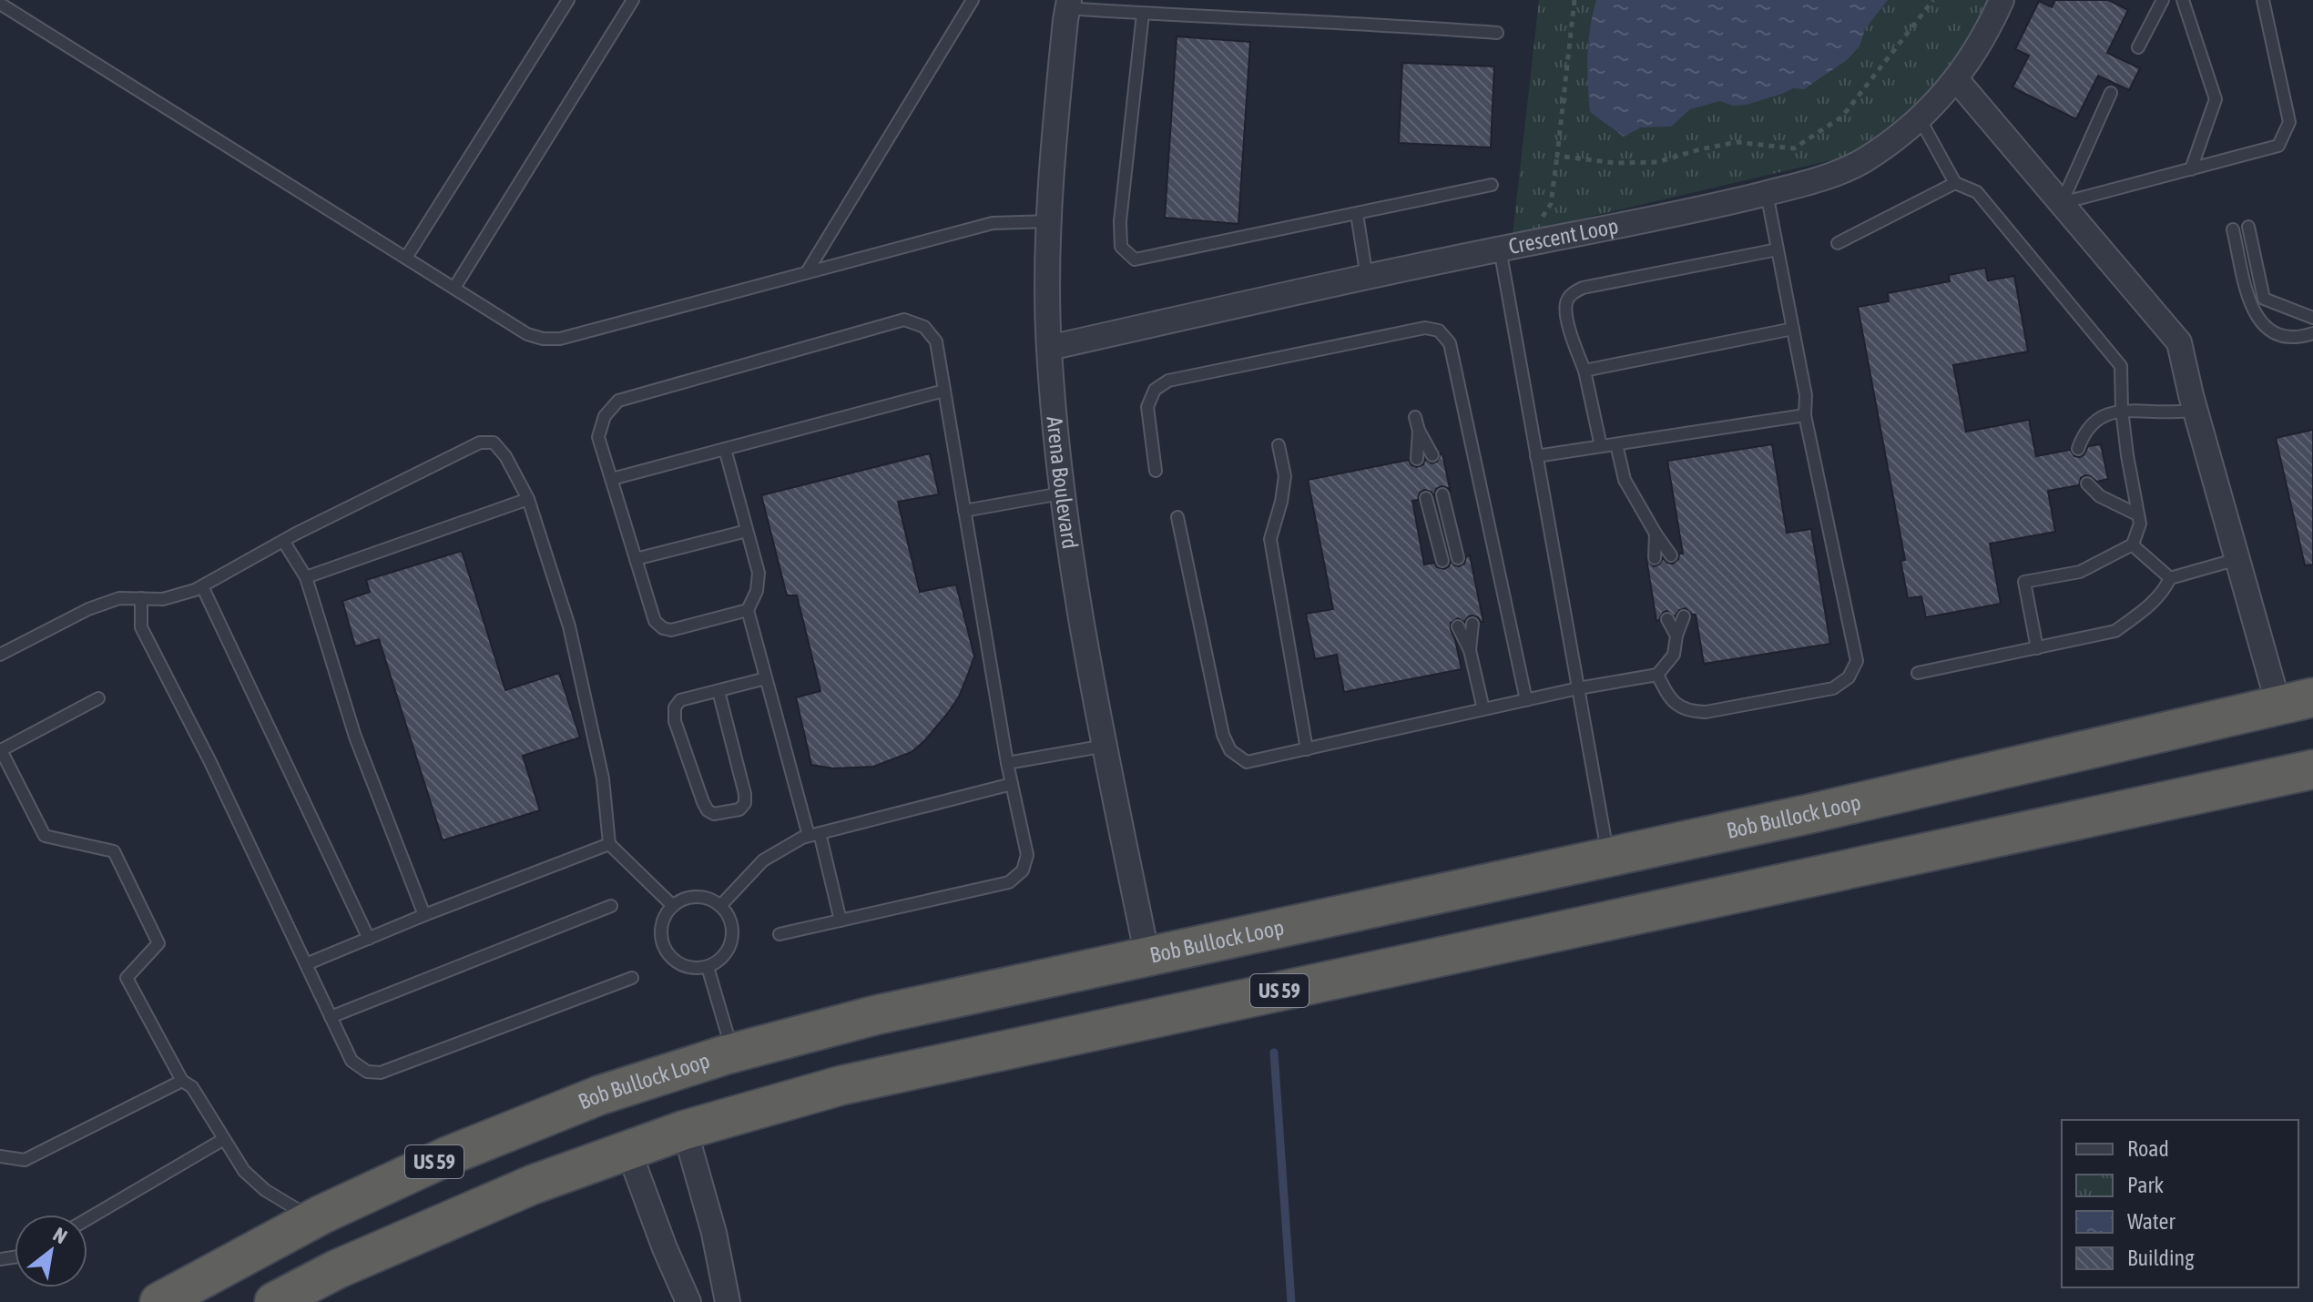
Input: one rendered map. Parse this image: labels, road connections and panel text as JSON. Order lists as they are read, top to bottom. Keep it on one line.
{"streets":{"highway":["Bob Bullock Loop","US 59"],"street":["Crescent Loop","Arena Boulevard"]},"crossings":[["Crescent Loop","Arena Boulevard"],["Arena Boulevard","Bob Bullock Loop"]],"legend":["Road","Park","Water","Building"],"north":"top right"}
